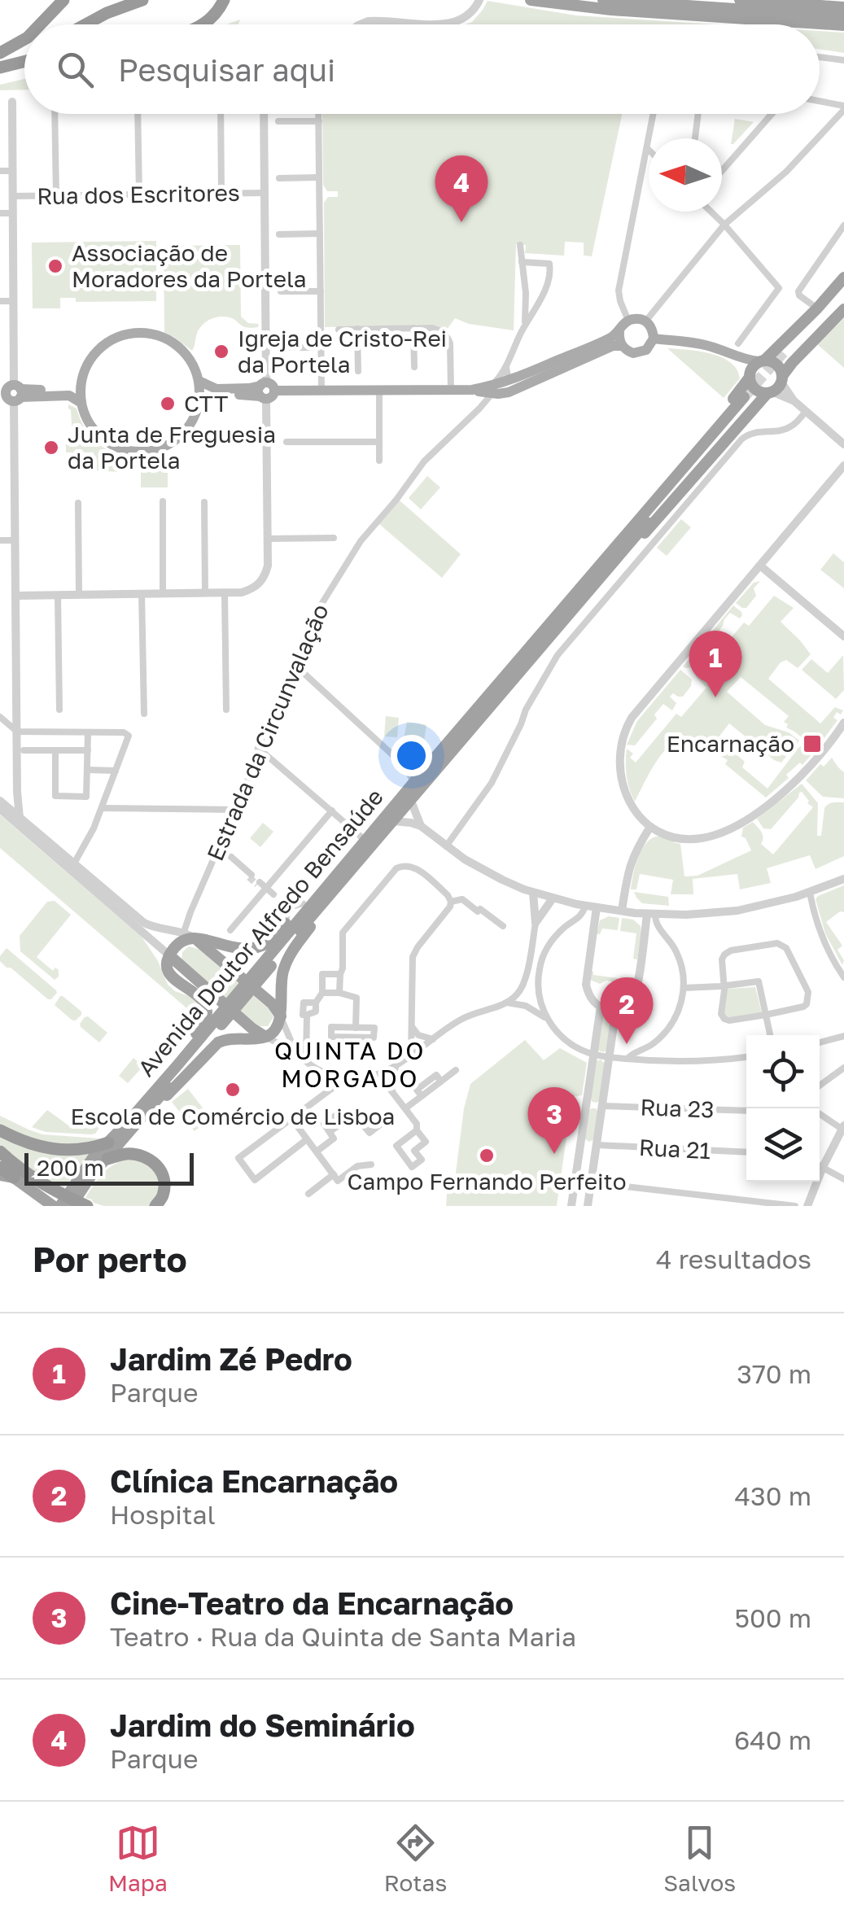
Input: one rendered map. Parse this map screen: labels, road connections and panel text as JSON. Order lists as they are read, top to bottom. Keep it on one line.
{"streets":{"highway":["Avenida Doutor Alfredo Bensaúde"],"street":["Rua dos Escritores","Estrada da Circunvalação","Rua 23","Rua 21"]},"districts":["QUINTA DO MORGADO"],"places":{"other":["Associação de Moradores da Portela","Igreja de Cristo-Rei da Portela","CTT","Junta de Freguesia da Portela","Escola de Comércio de Lisboa","Campo Fernando Perfeito"],"transit":["Encarnação"]},"scale_bar":"200 m","north":"left","page":{"search":"Pesquisar aqui","pins":["4","1","2","3"],"scale":"200 m","heading":["Por perto","4 resultados"],"list":[{"mark":"1","name":"Jardim Zé Pedro","note":"Parque","value":"370 m"},{"mark":"2","name":"Clínica Encarnação","note":"Hospital","value":"430 m"},{"mark":"3","name":"Cine-Teatro da Encarnação","note":"Teatro · Rua da Quinta de Santa Maria","value":"500 m"},{"mark":"4","name":"Jardim do Seminário","note":"Parque","value":"640 m"}],"nav":["Mapa","Rotas","Salvos"]}}
